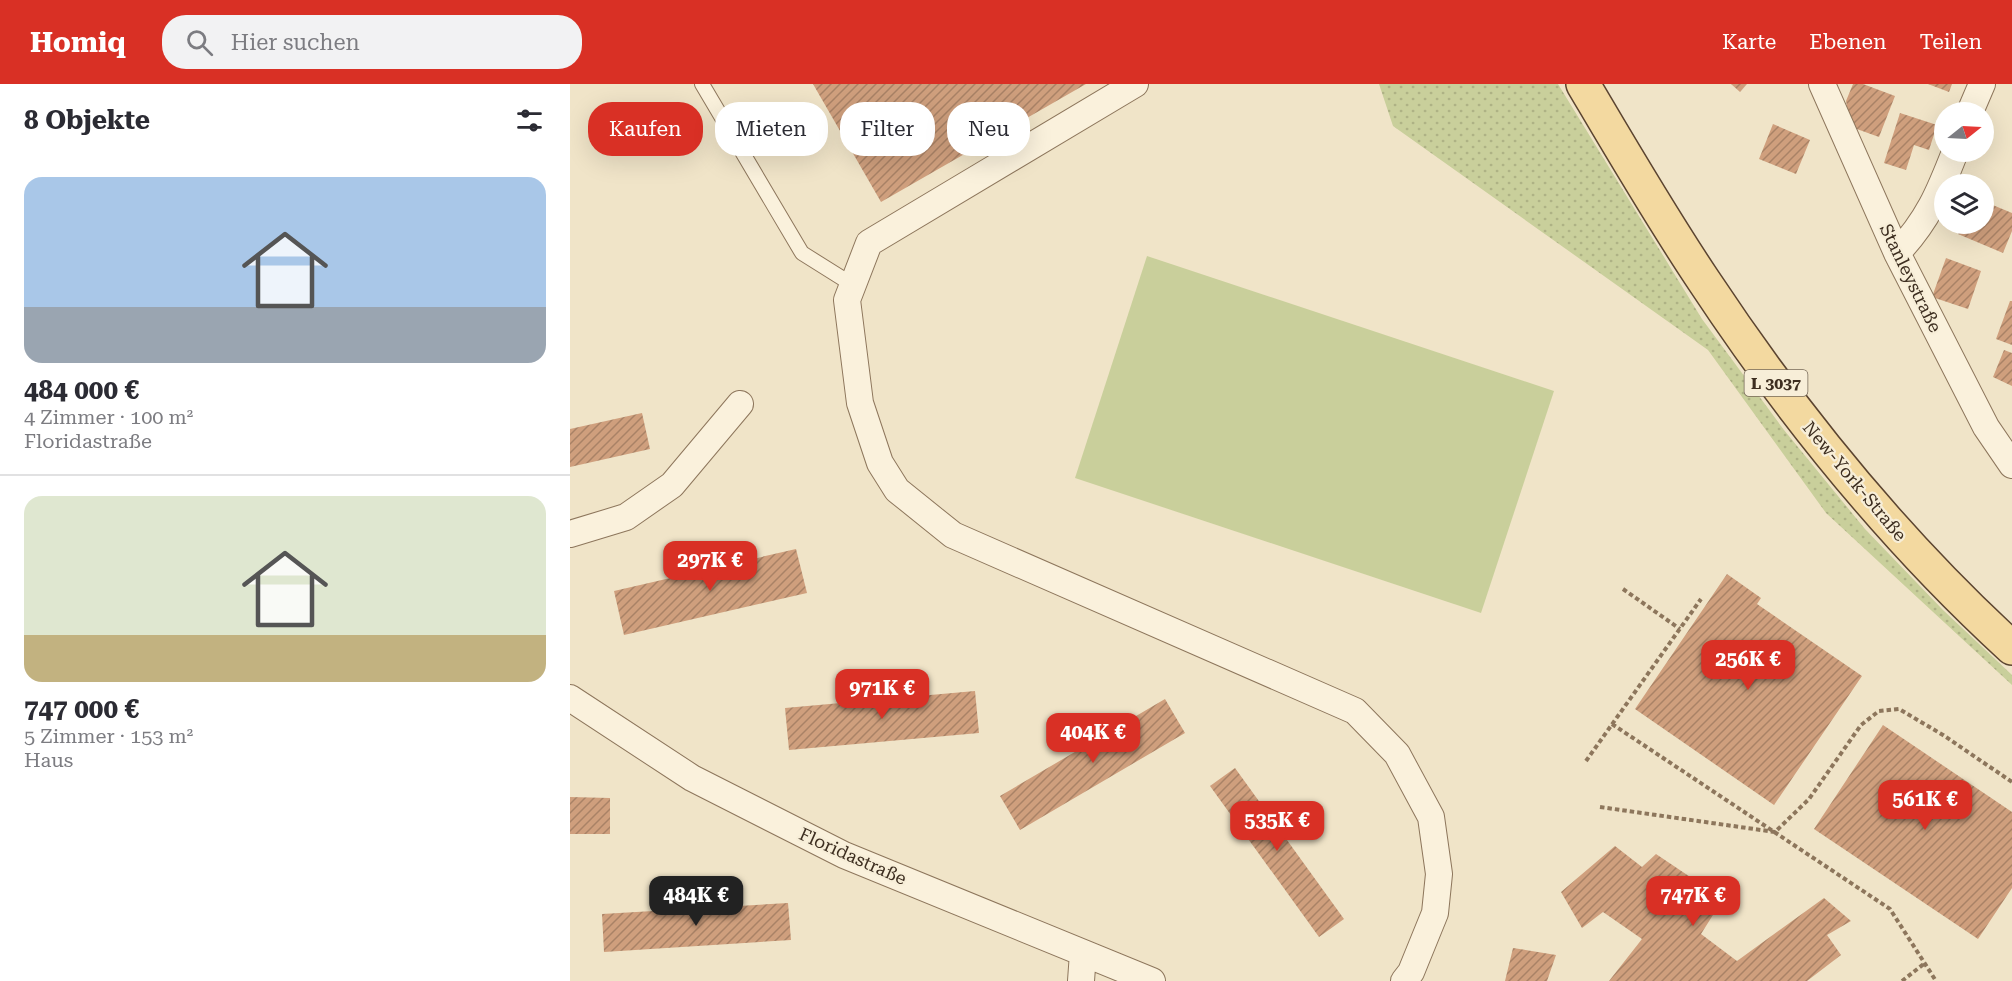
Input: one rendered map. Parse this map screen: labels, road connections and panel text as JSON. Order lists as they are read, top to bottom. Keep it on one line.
{"streets":{"main road":["L 3037","New-York-Straße"],"street":["Stanleystraße","Floridastraße"]},"north":"right","page":{"header":"Homiq","search":"Hier suchen","nav":["Karte","Ebenen","Teilen"],"heading":"8 Objekte","chip":["Kaufen","Mieten","Filter","Neu"],"list":[{"name":"484 000 €","note":"4 Zimmer · 100 m² · Floridastraße"},{"name":"747 000 €","note":"5 Zimmer · 153 m² · Haus"}],"price":["297K €","256K €","971K €","404K €","561K €","535K €","484K €","747K €"]}}
